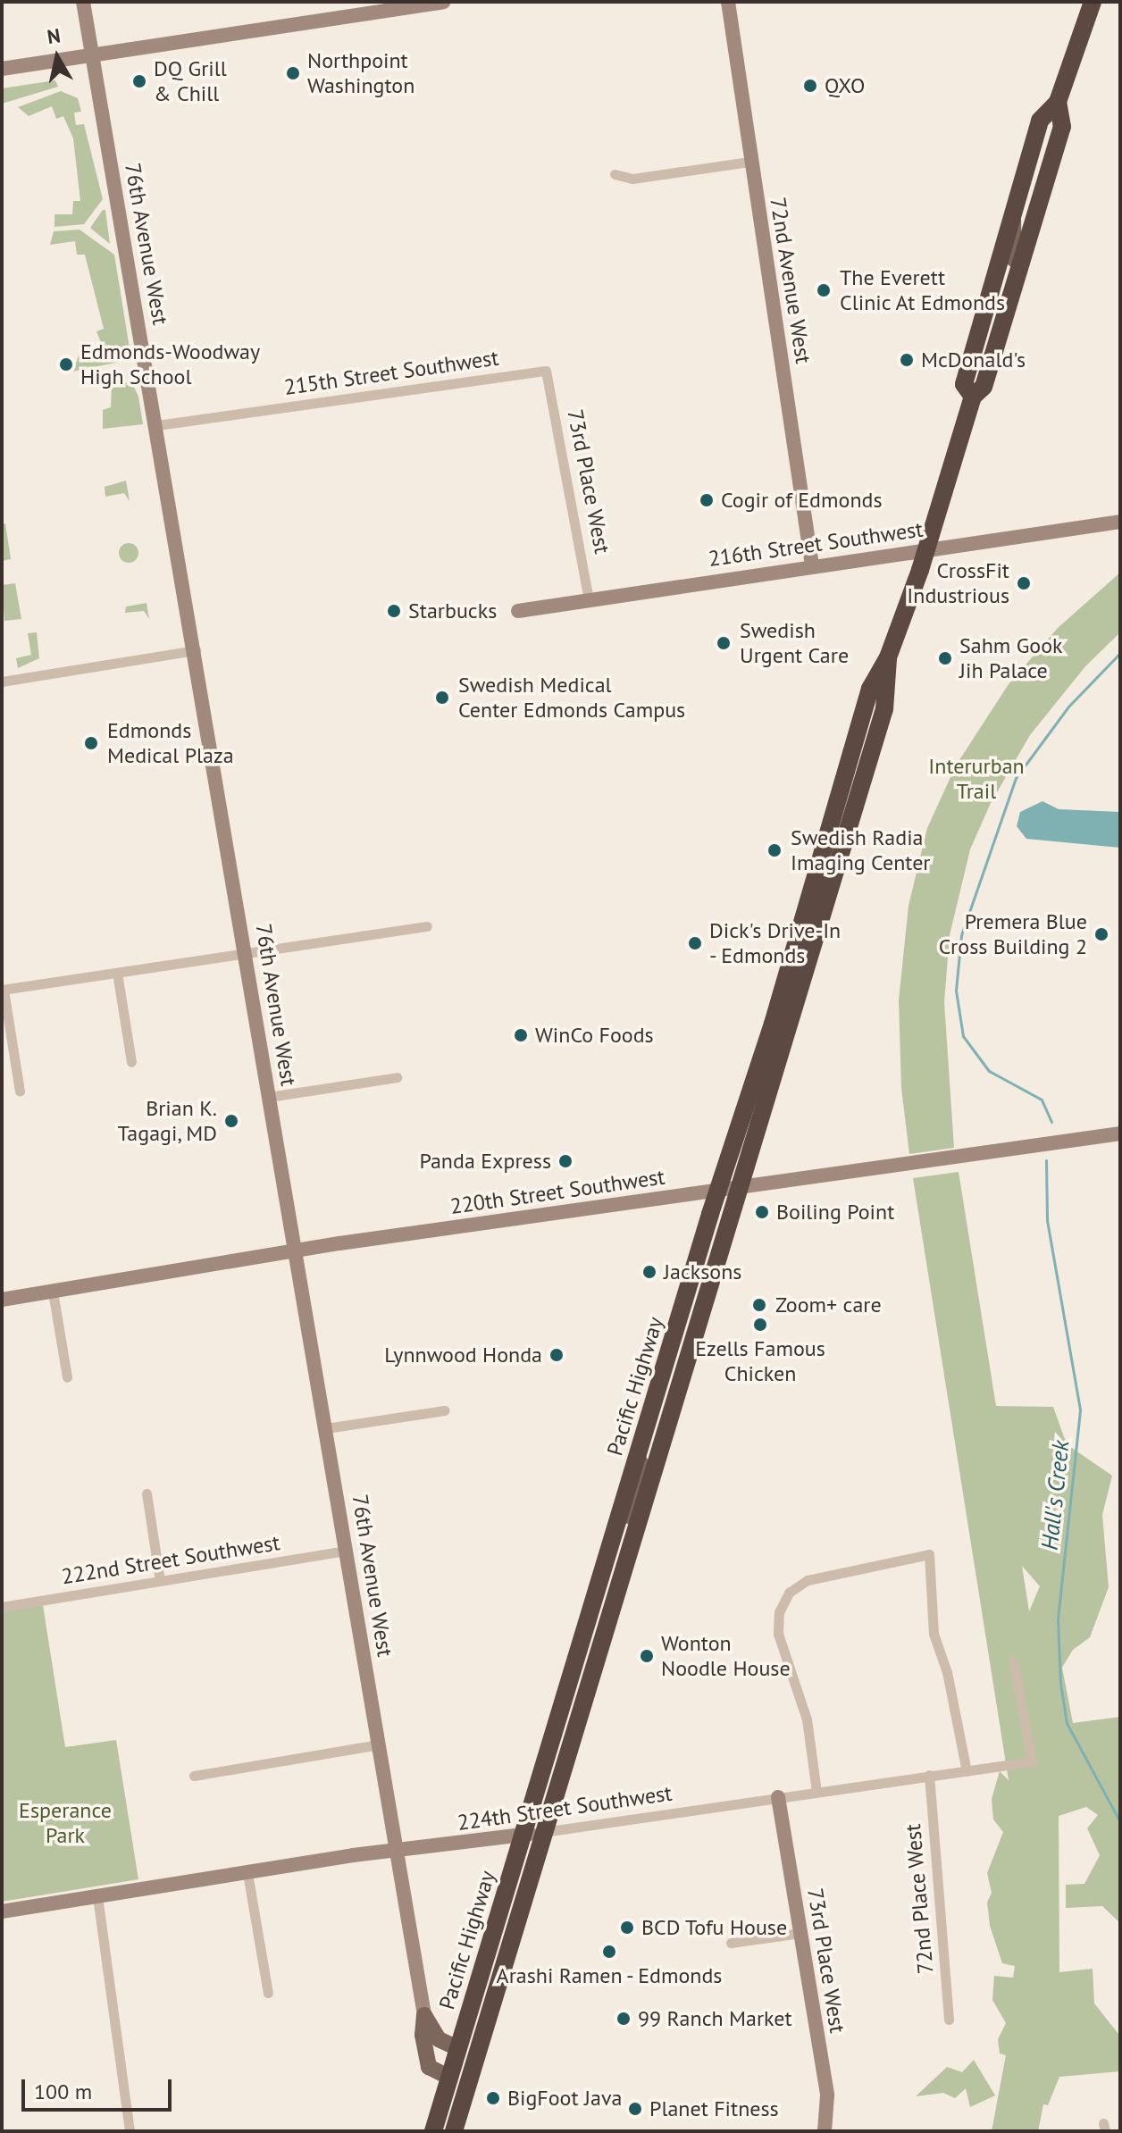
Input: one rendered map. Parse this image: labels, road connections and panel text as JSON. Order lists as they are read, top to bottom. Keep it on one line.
{"streets":{"highway":["Pacific Highway"],"street":["76th Avenue West","72nd Avenue West","215th Street Southwest","73rd Place West","216th Street Southwest","220th Street Southwest","222nd Street Southwest","224th Street Southwest","72nd Place West"]},"crossings":[["76th Avenue West","215th Street Southwest"],["76th Avenue West","220th Street Southwest"],["76th Avenue West","222nd Street Southwest"],["76th Avenue West","224th Street Southwest"],["72nd Avenue West","216th Street Southwest"],["215th Street Southwest","73rd Place West"],["73rd Place West","216th Street Southwest"],["73rd Place West","224th Street Southwest"],["216th Street Southwest","Pacific Highway"],["220th Street Southwest","Pacific Highway"],["Pacific Highway","224th Street Southwest"],["224th Street Southwest","72nd Place West"]],"water":["Hall's Creek"],"parks":["Interurban Trail","Esperance Park"],"places":["Northpoint Washington","DQ Grill & Chill","QXO","The Everett Clinic At Edmonds","McDonald's","Edmonds-Woodway High School","Cogir of Edmonds","CrossFit Industrious","Starbucks","Swedish Urgent Care","Sahm Gook Jih Palace","Swedish Medical Center Edmonds Campus","Edmonds Medical Plaza","Swedish Radia Imaging Center","Premera Blue Cross Building 2","Dick's Drive-In - Edmonds","WinCo Foods","Brian K. Tagagi, MD","Panda Express","Boiling Point","Jacksons","Zoom+ care","Ezells Famous Chicken","Lynnwood Honda","Wonton Noodle House","BCD Tofu House","Arashi Ramen - Edmonds","99 Ranch Market","BigFoot Java","Planet Fitness"],"scale_bar":"100 m","north":"top"}
